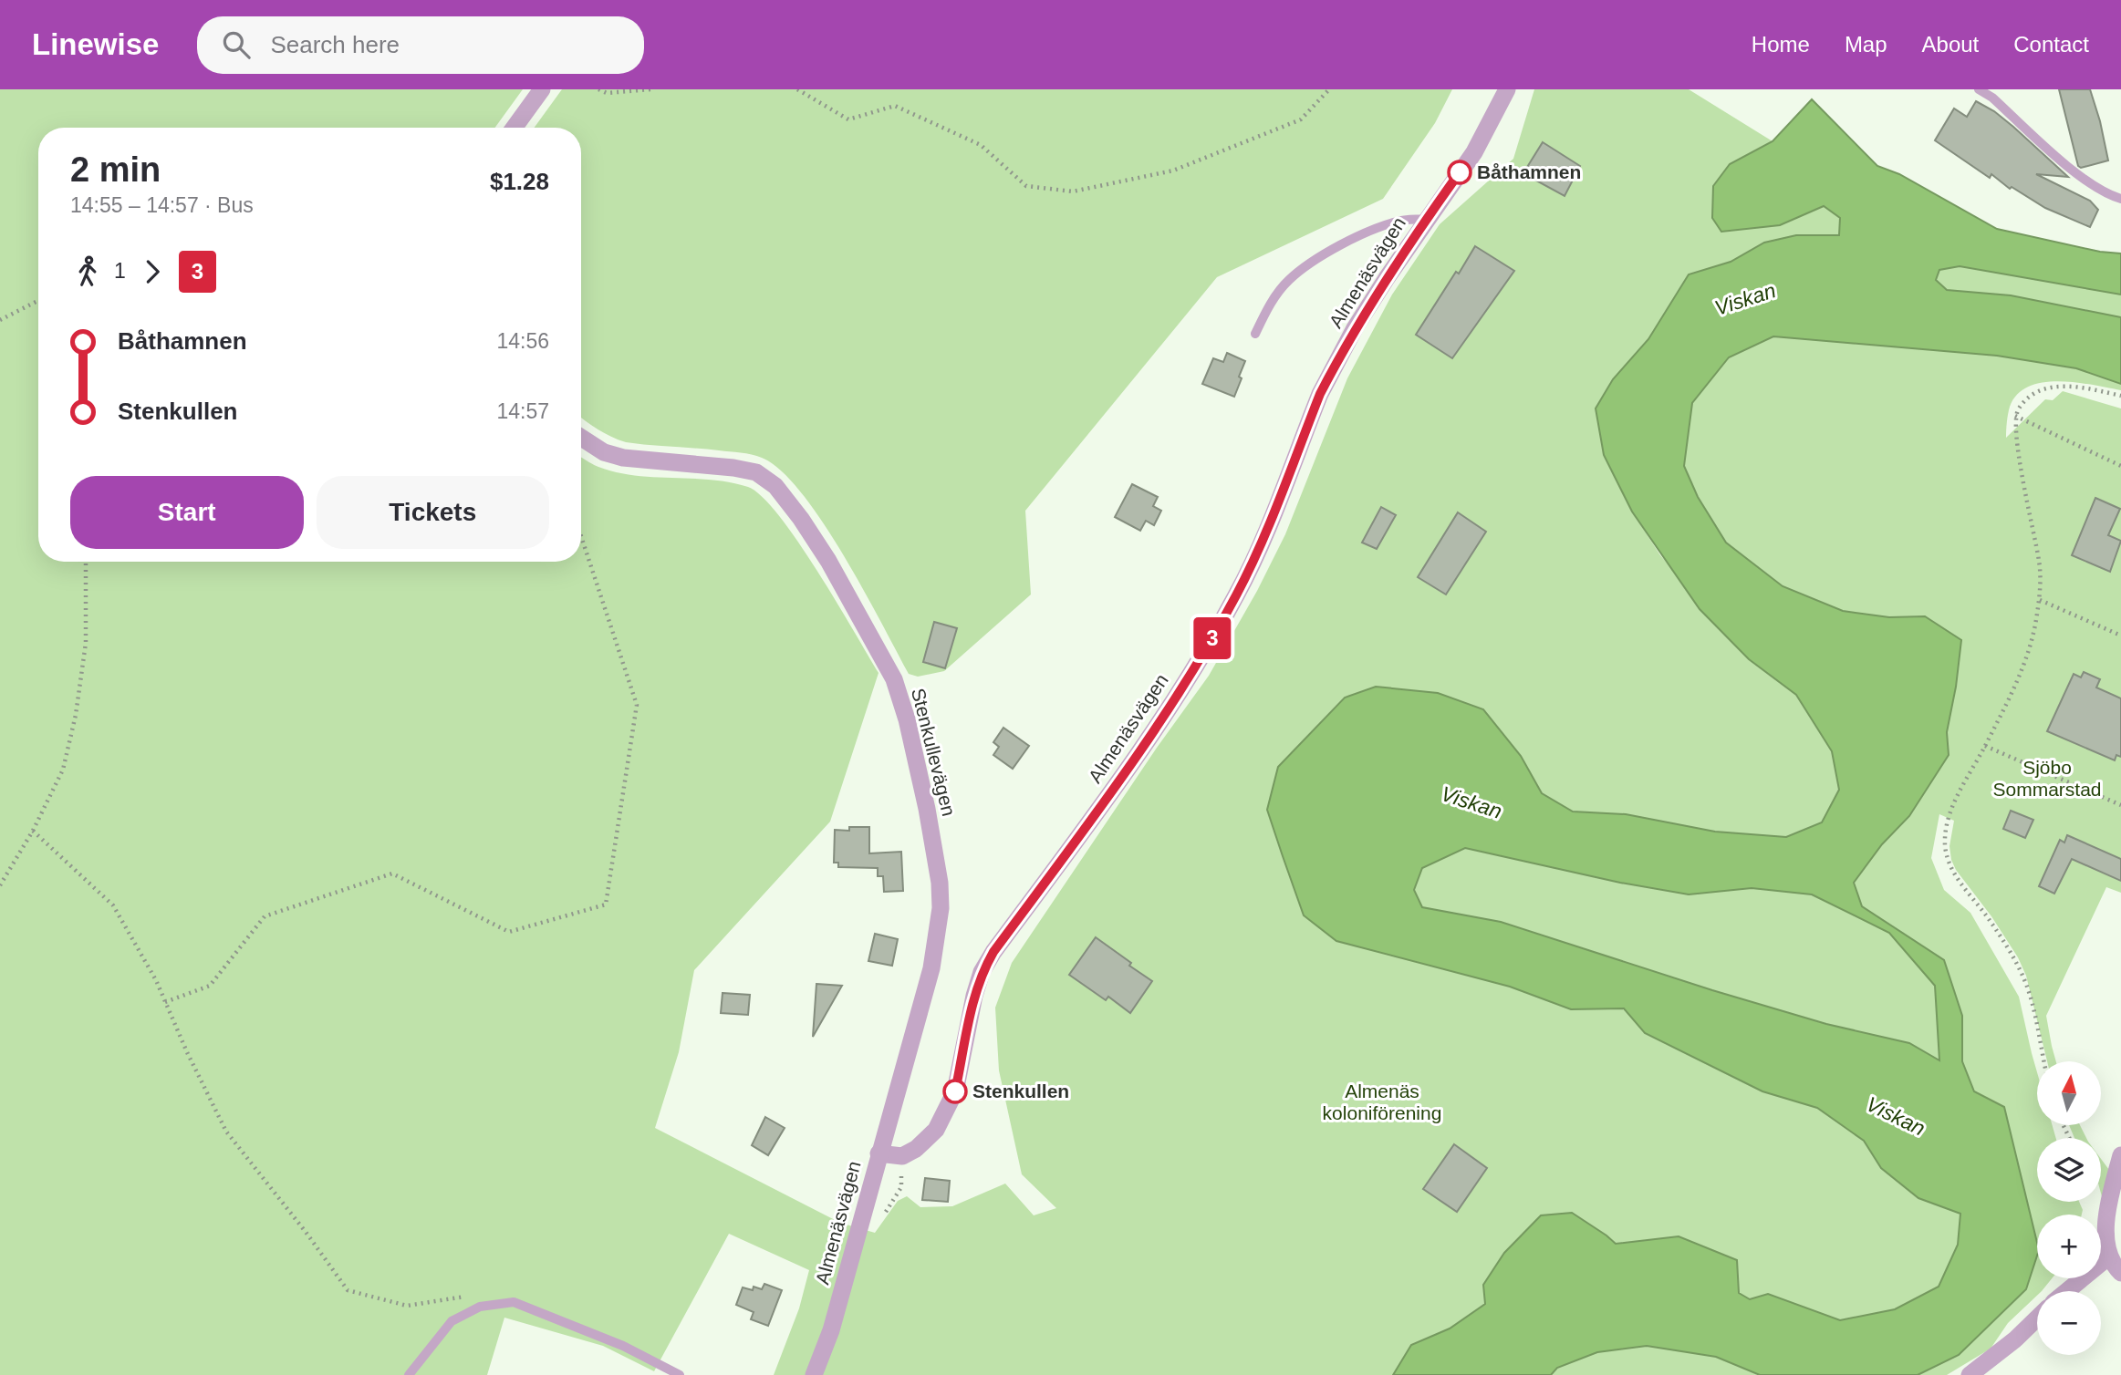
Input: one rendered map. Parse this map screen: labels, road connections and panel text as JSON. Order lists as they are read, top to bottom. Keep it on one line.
{"streets":{"street":["Almenäsvägen","Stenkullevägen"]},"crossings":[["Almenäsvägen","Stenkullevägen"]],"water":["Viskan"],"parks":["Sjöbo Sommarstad","Almenäs koloniförening"],"places":["Båthamnen","Stenkullen"],"lines":["bus line 3"],"north":"top","page":{"header":"Linewise","search":"Search here","nav":["Home","Map","About","Contact"],"on_map":"3","heading":["2 min","14:55 – 14:57 · Bus","$1.28"],"legs":["1","3"],"list":[{"name":"Båthamnen","value":"14:56"},{"name":"Stenkullen","value":"14:57"}],"buttons":["Start","Tickets"],"map_buttons":["+","−"]}}
